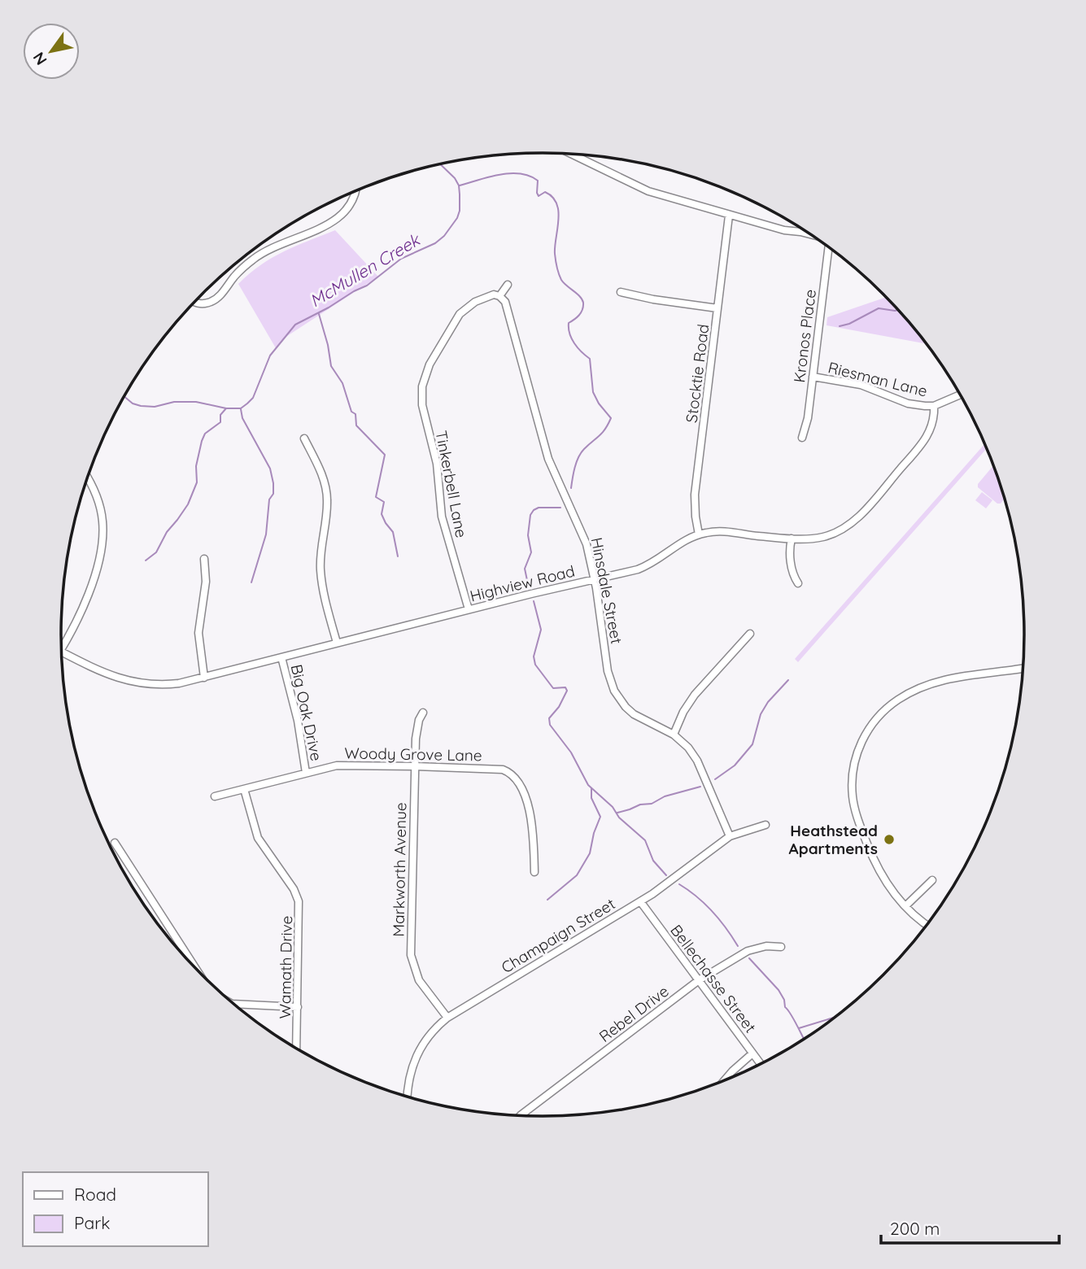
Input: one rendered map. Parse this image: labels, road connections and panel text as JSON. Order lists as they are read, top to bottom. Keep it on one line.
{"streets":{"street":["Kronos Place","Stocktie Road","Riesman Lane","Tinkerbell Lane","Highview Road","Hinsdale Street","Big Oak Drive","Woody Grove Lane","Markworth Avenue","Champaign Street","Wamath Drive","Bellechasse Street","Rebel Drive"]},"crossings":[["Kronos Place","Riesman Lane"],["Stocktie Road","Highview Road"],["Riesman Lane","Highview Road"],["Tinkerbell Lane","Highview Road"],["Tinkerbell Lane","Hinsdale Street"],["Highview Road","Hinsdale Street"],["Highview Road","Big Oak Drive"],["Hinsdale Street","Champaign Street"],["Big Oak Drive","Woody Grove Lane"],["Woody Grove Lane","Markworth Avenue"],["Woody Grove Lane","Wamath Drive"],["Markworth Avenue","Champaign Street"],["Champaign Street","Bellechasse Street"],["Bellechasse Street","Rebel Drive"]],"water":["McMullen Creek"],"places":["Heathstead Apartments"],"legend":["Road","Park"],"scale_bar":"200 m","north":"bottom left"}
